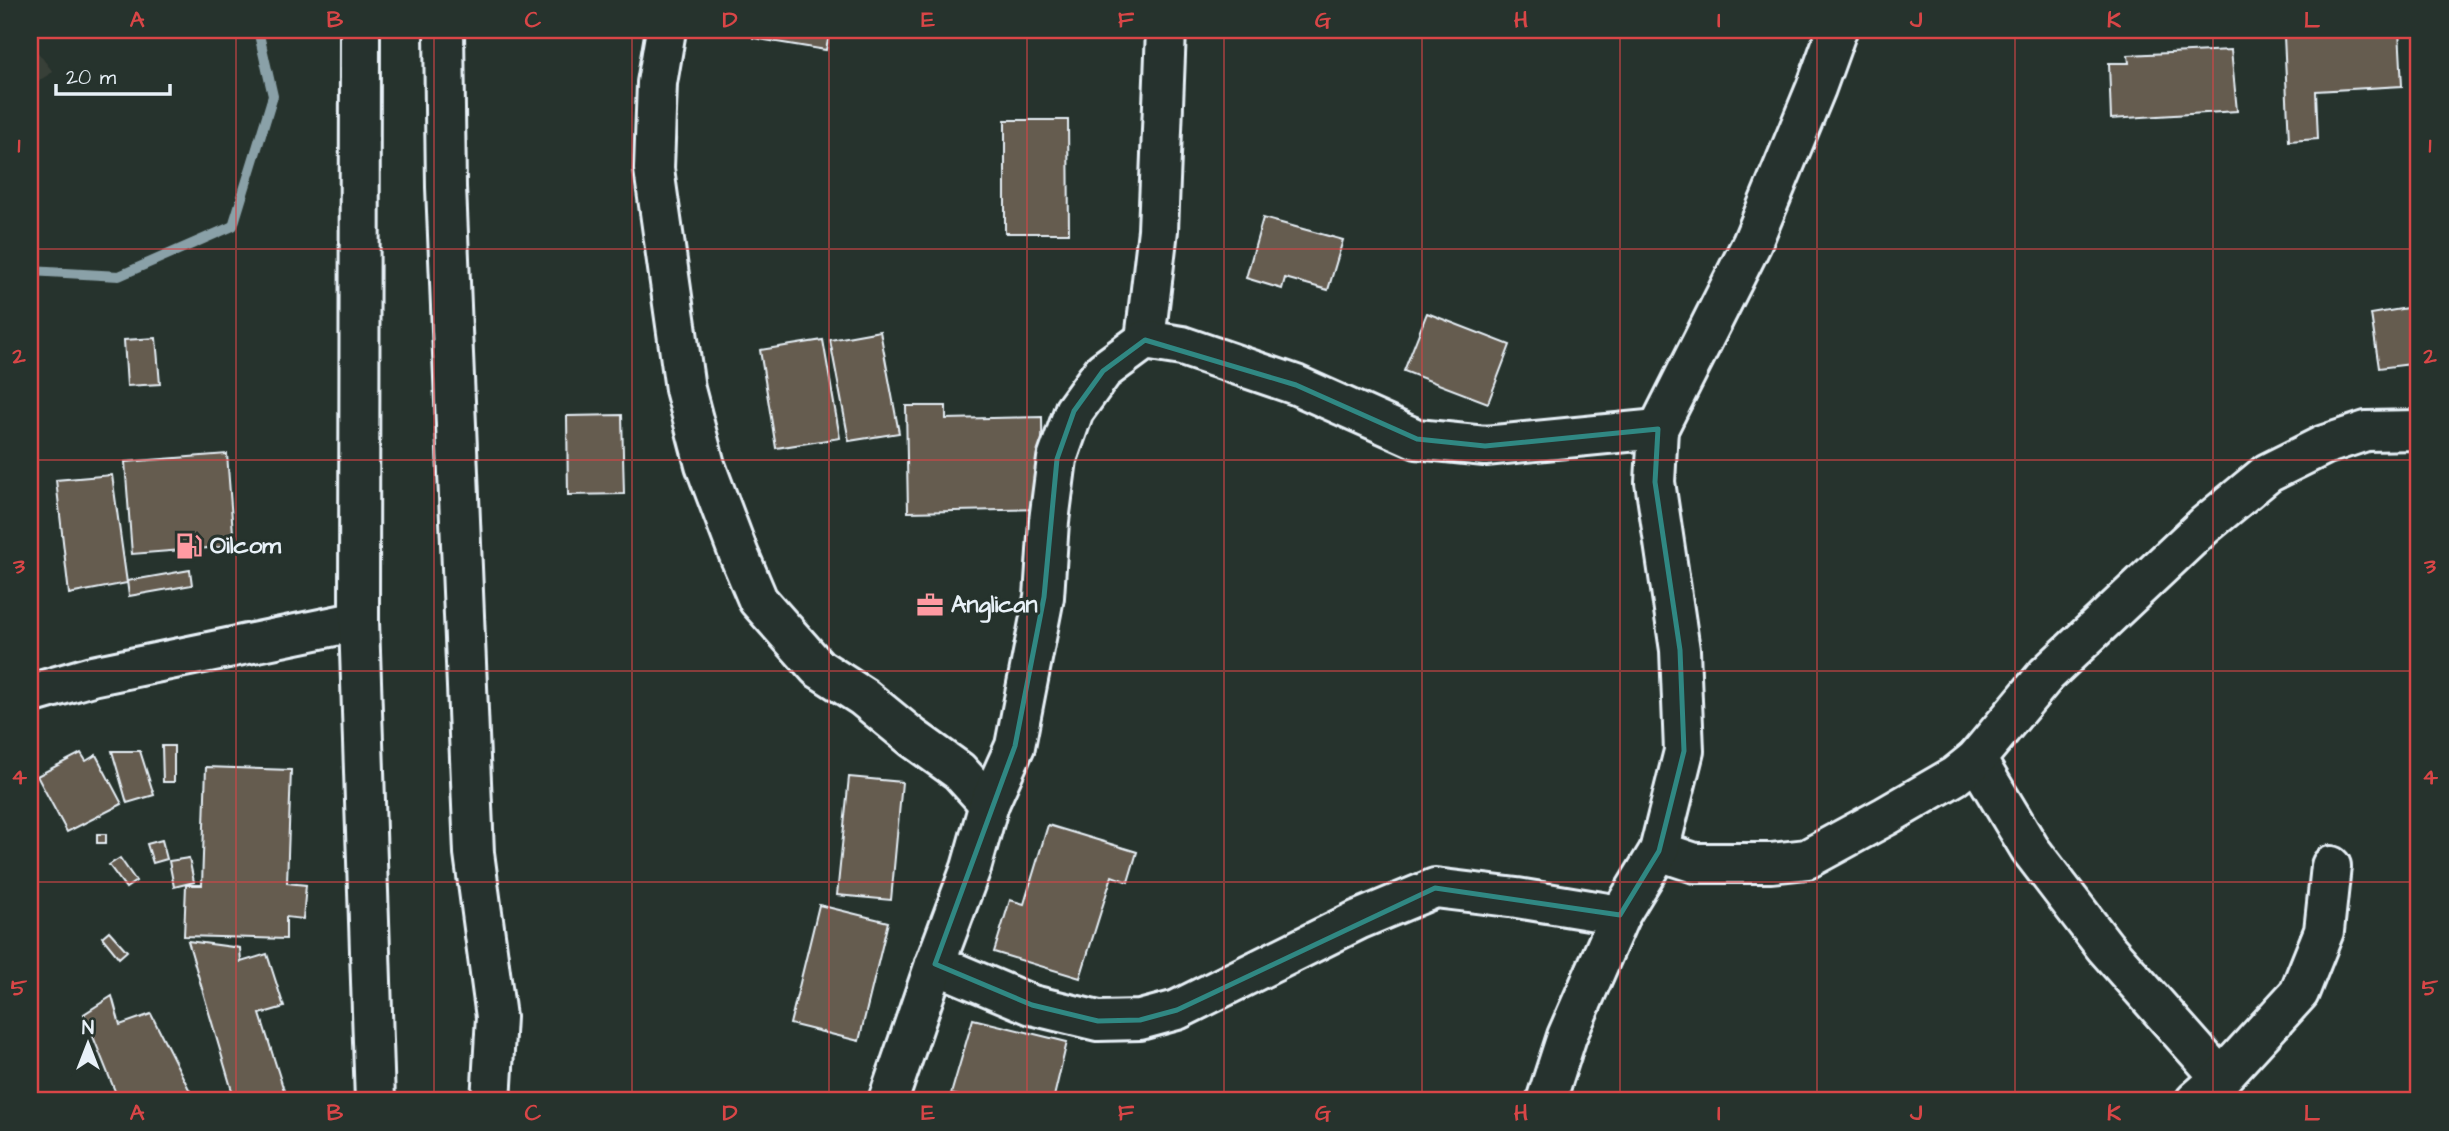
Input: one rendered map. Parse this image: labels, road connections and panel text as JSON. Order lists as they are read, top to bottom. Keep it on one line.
{"places":{"fuel station":["Oilcom"],"office":["Anglican"]},"scale_bar":"20 m","north":"top","grid":{"columns":["A","B","C","D","E","F","G","H","I","J","K","L"],"rows":["1","2","3","4","5"]}}
